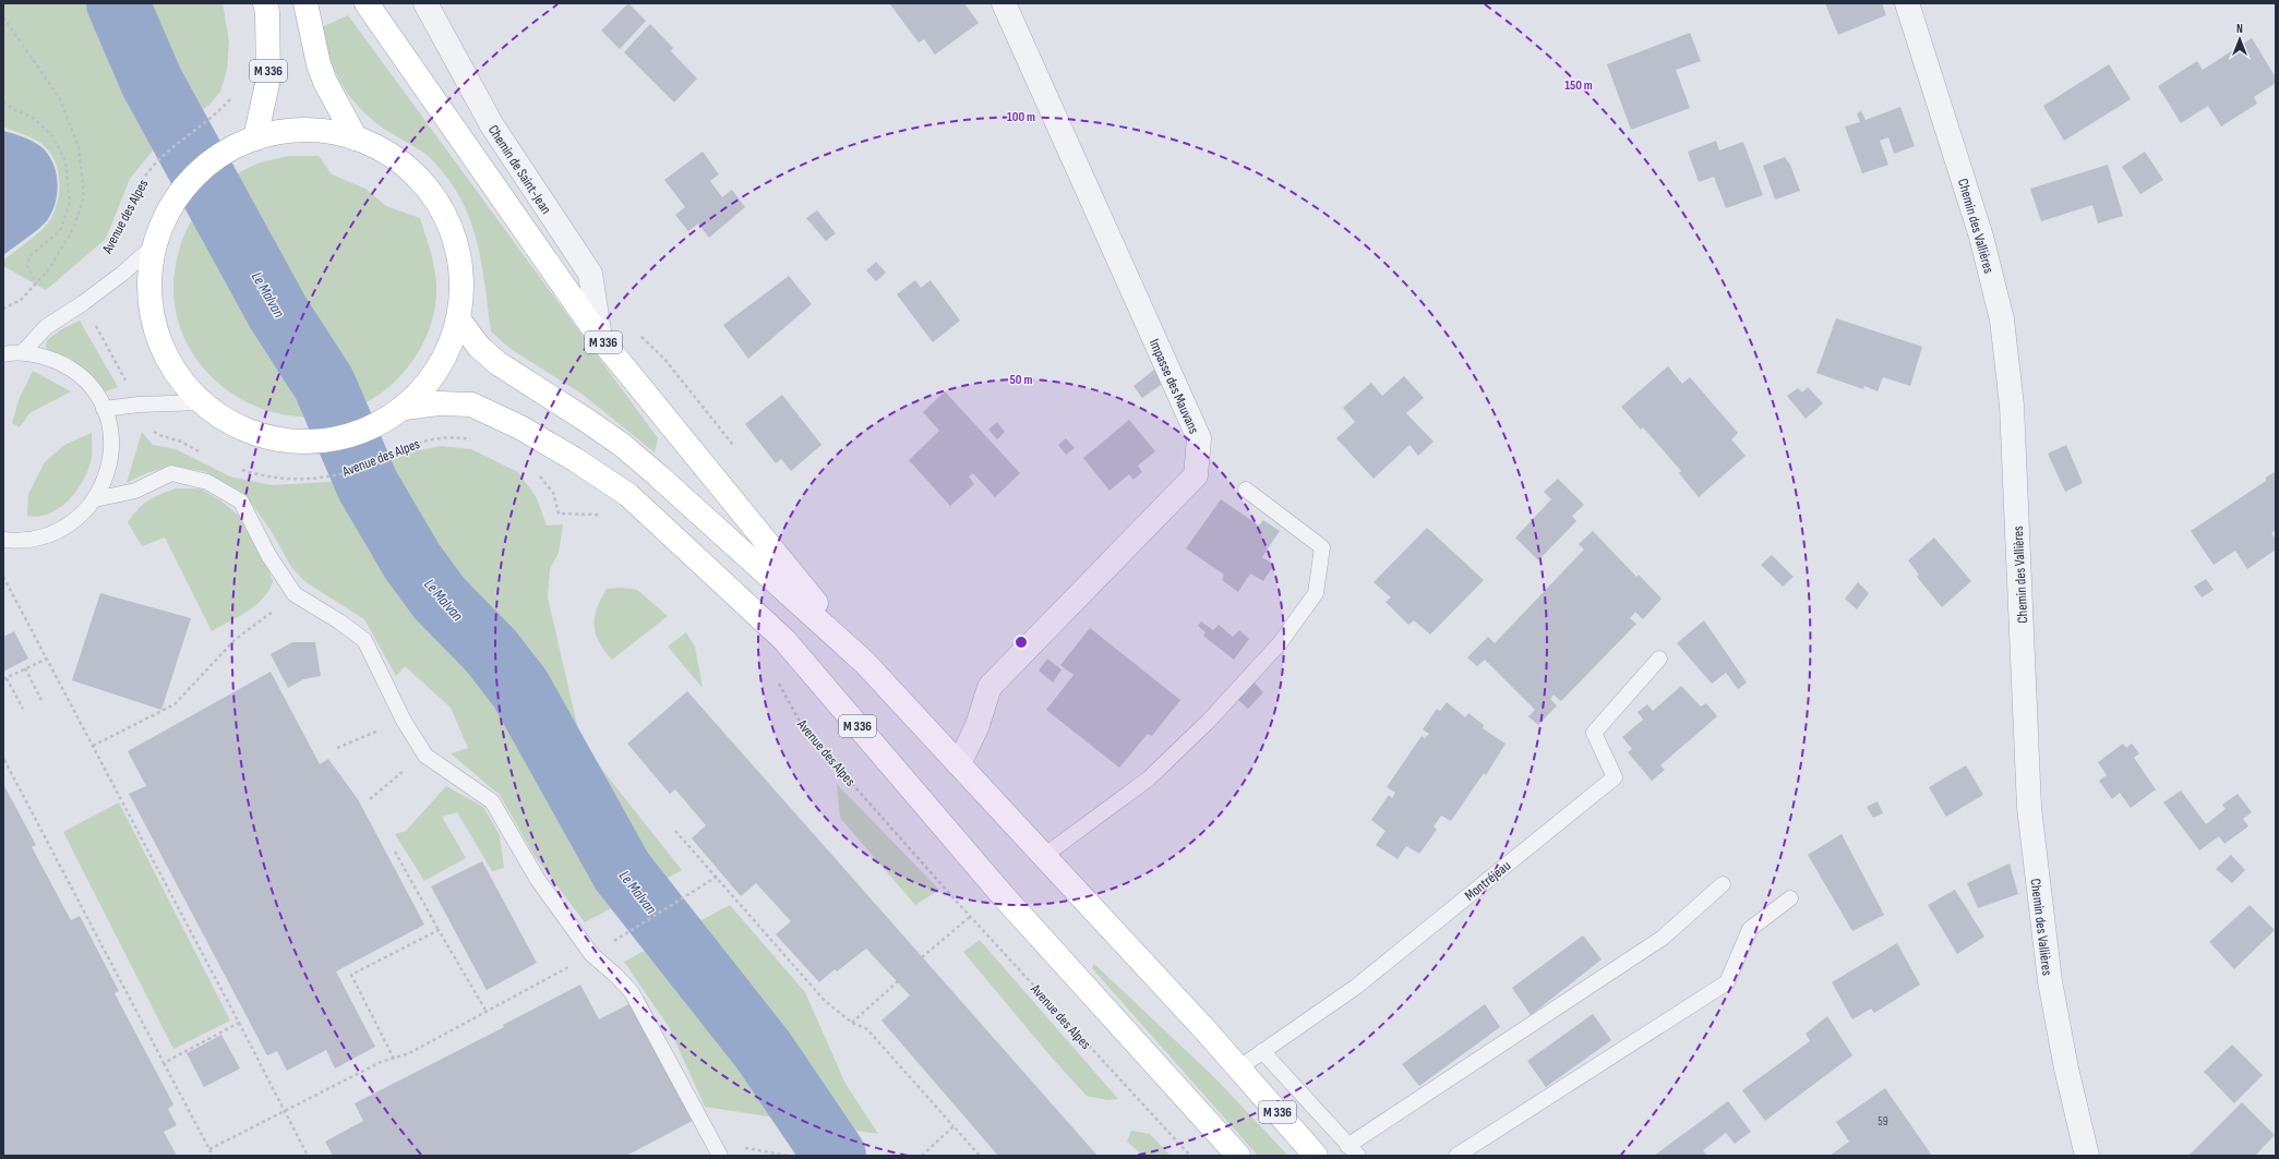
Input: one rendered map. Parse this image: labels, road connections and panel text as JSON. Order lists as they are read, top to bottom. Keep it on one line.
{"streets":{"main road":["M 336"],"street":["Chemin de Saint-Jean","Chemin des Vallières","Impasse des Mauvans"],"lane":["Montréjeau"],"path":["Avenue des Alpes"]},"crossings":[["M 336","Chemin de Saint-Jean"],["M 336","Impasse des Mauvans"],["M 336","Montréjeau"]],"water":["Le Malvan"],"house_numbers":["59"],"north":"top","rings":["150 m","100 m","50 m"]}
